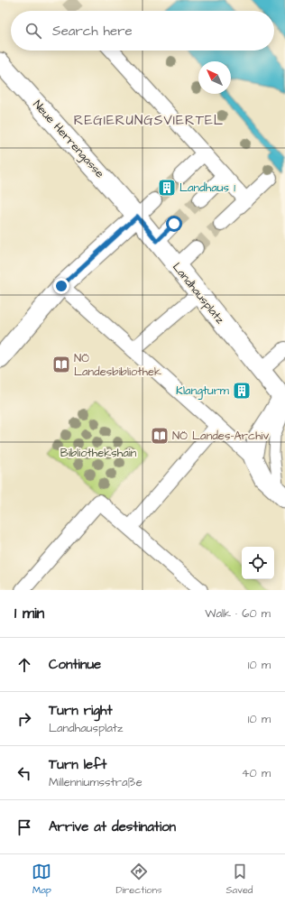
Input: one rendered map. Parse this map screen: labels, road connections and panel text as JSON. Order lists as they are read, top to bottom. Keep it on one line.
{"streets":{"street":["Neue Herrengasse","Landhausplatz"]},"crossings":[["Neue Herrengasse","Landhausplatz"]],"districts":["REGIERUNGSVIERTEL"],"parks":["Bibliothekshain"],"places":{"building":["Landhaus 1","Klangturm"],"library":["NÖ Landesbibliothek","NÖ Landes-Archiv"]},"north":"top left","page":{"search":"Search here","heading":["1 min","Walk · 60 m"],"list":[["Continue","10 m"],["Turn right","Landhausplatz","10 m"],["Turn left","Millenniumsstraße","40 m"],"Arrive at destination"],"nav":["Map","Directions","Saved"]}}
